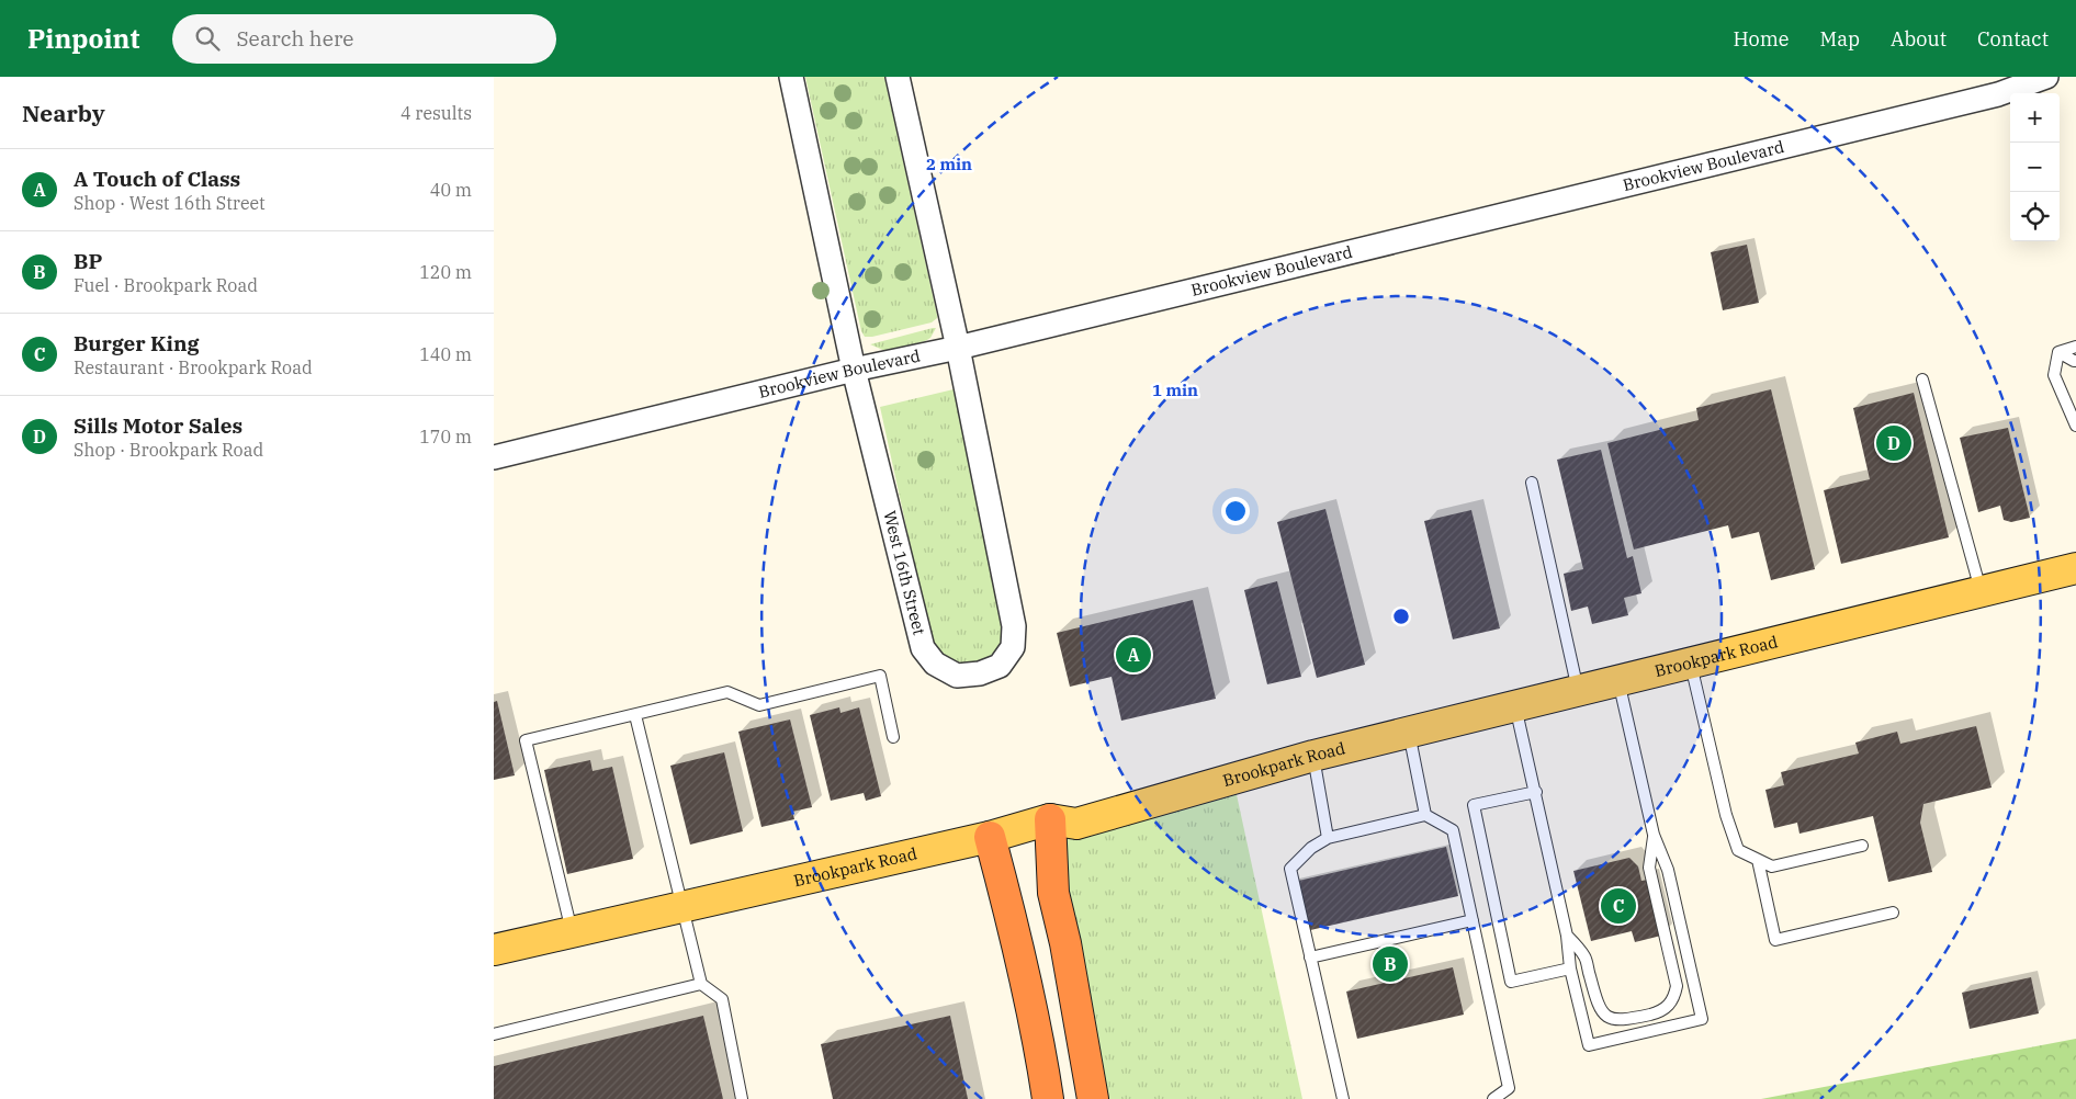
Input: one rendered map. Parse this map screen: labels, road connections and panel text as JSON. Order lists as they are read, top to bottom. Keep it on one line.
{"streets":{"main road":["Brookpark Road"],"street":["Brookview Boulevard","West 16th Street"]},"crossings":[["Brookview Boulevard","West 16th Street"]],"page":{"header":"Pinpoint","search":"Search here","nav":["Home","Map","About","Contact"],"heading":["Nearby","4 results"],"map_buttons":["+","−"],"list":[{"mark":"A","name":"A Touch of Class","note":"Shop · West 16th Street","value":"40 m"},{"mark":"B","name":"BP","note":"Fuel · Brookpark Road","value":"120 m"},{"mark":"C","name":"Burger King","note":"Restaurant · Brookpark Road","value":"140 m"},{"mark":"D","name":"Sills Motor Sales","note":"Shop · Brookpark Road","value":"170 m"}],"pins":["D","A","C","B"]},"rings":["2 min","1 min"]}
